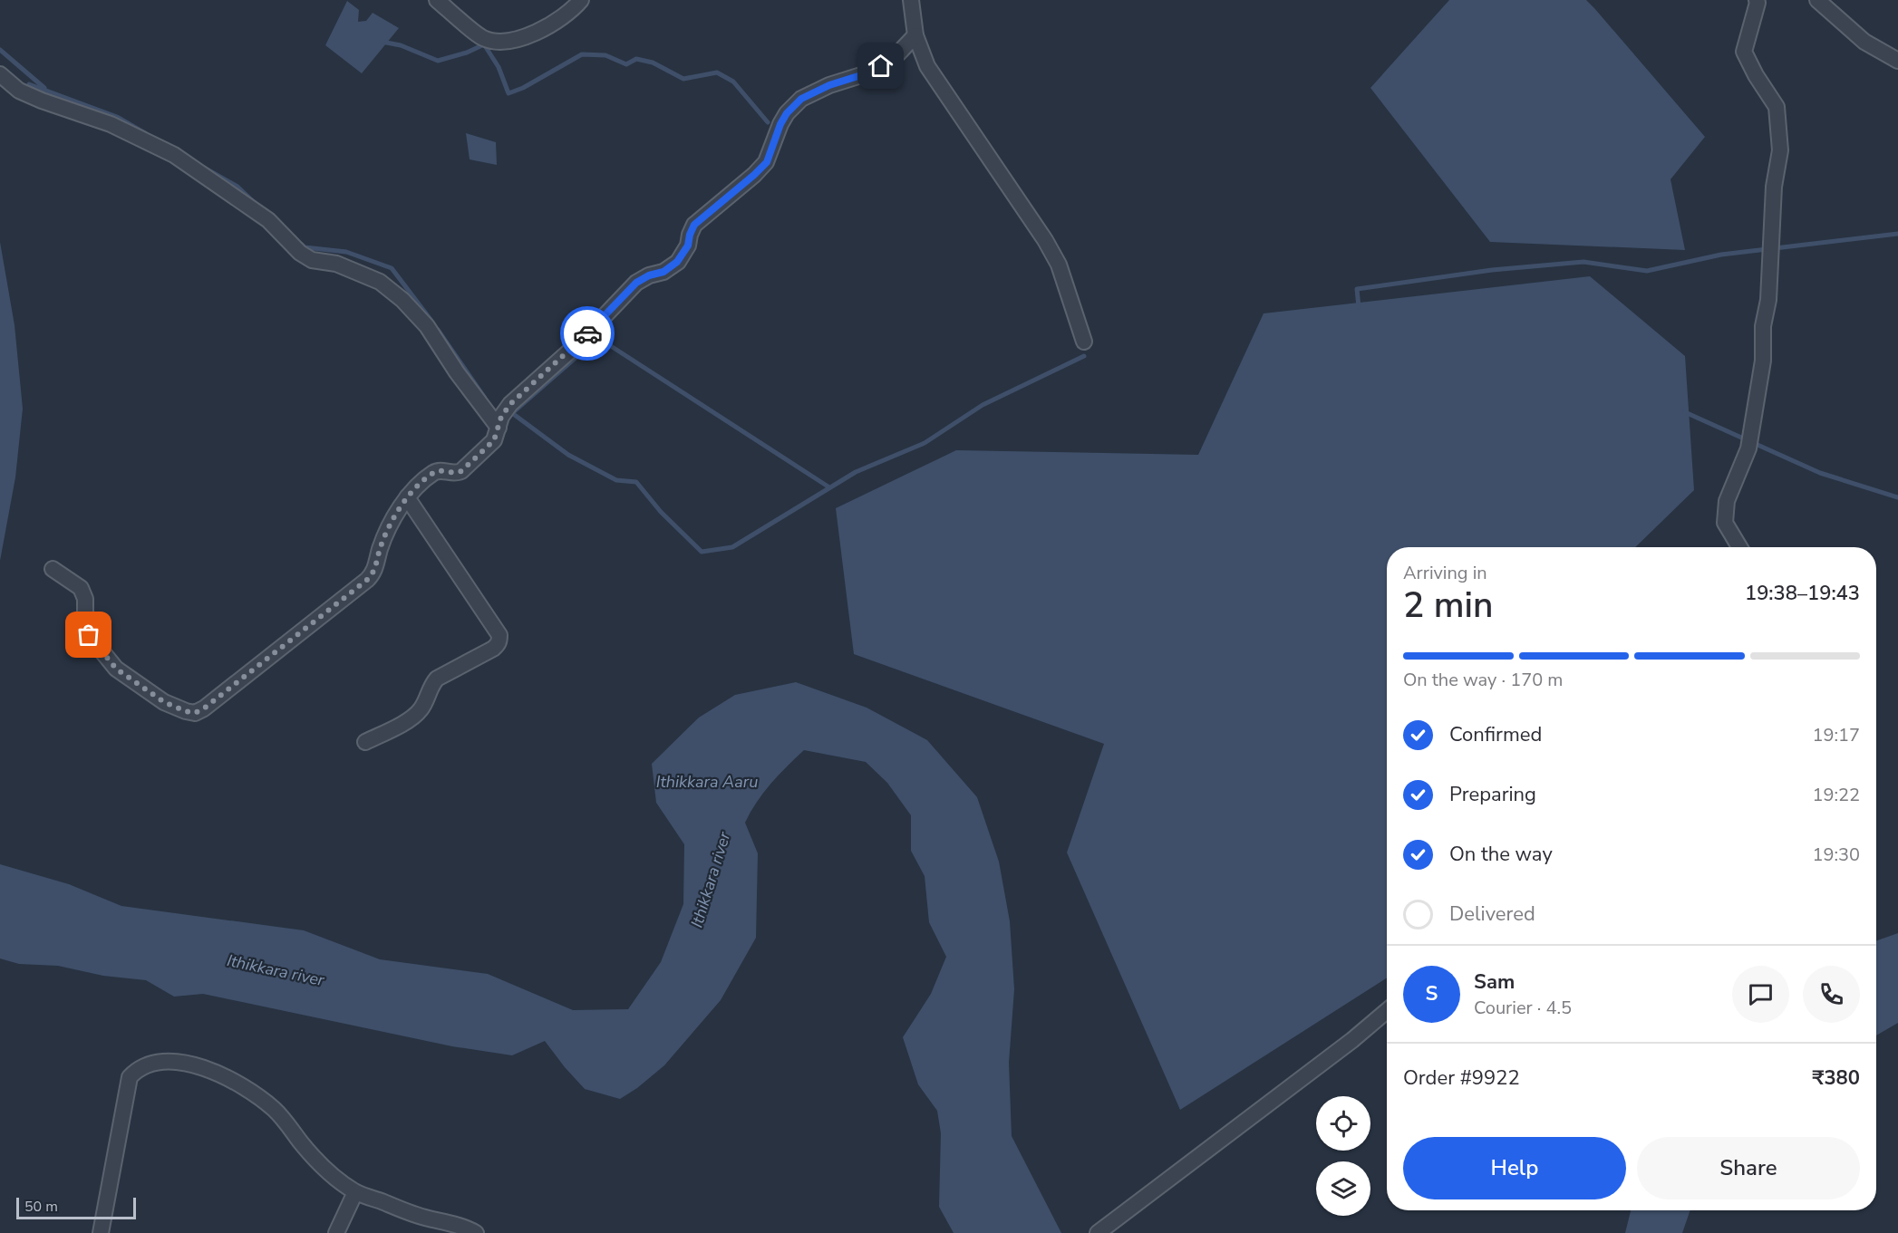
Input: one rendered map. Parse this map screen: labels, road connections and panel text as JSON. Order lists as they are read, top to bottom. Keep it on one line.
{"water":["Ithikkara Aaru","Ithikkara river"],"scale_bar":"50 m","page":{"heading":["2 min","Arriving in","19:38–19:43"],"panel":["Sam","Courier · 4.5","Order #9922","₹380"],"bar":"On the way · 170 m","list":[["Confirmed","19:17"],["Preparing","19:22"],["On the way","19:30"],"Delivered"],"round":"S","buttons":["Help","Share"],"scale":"50 m"}}
